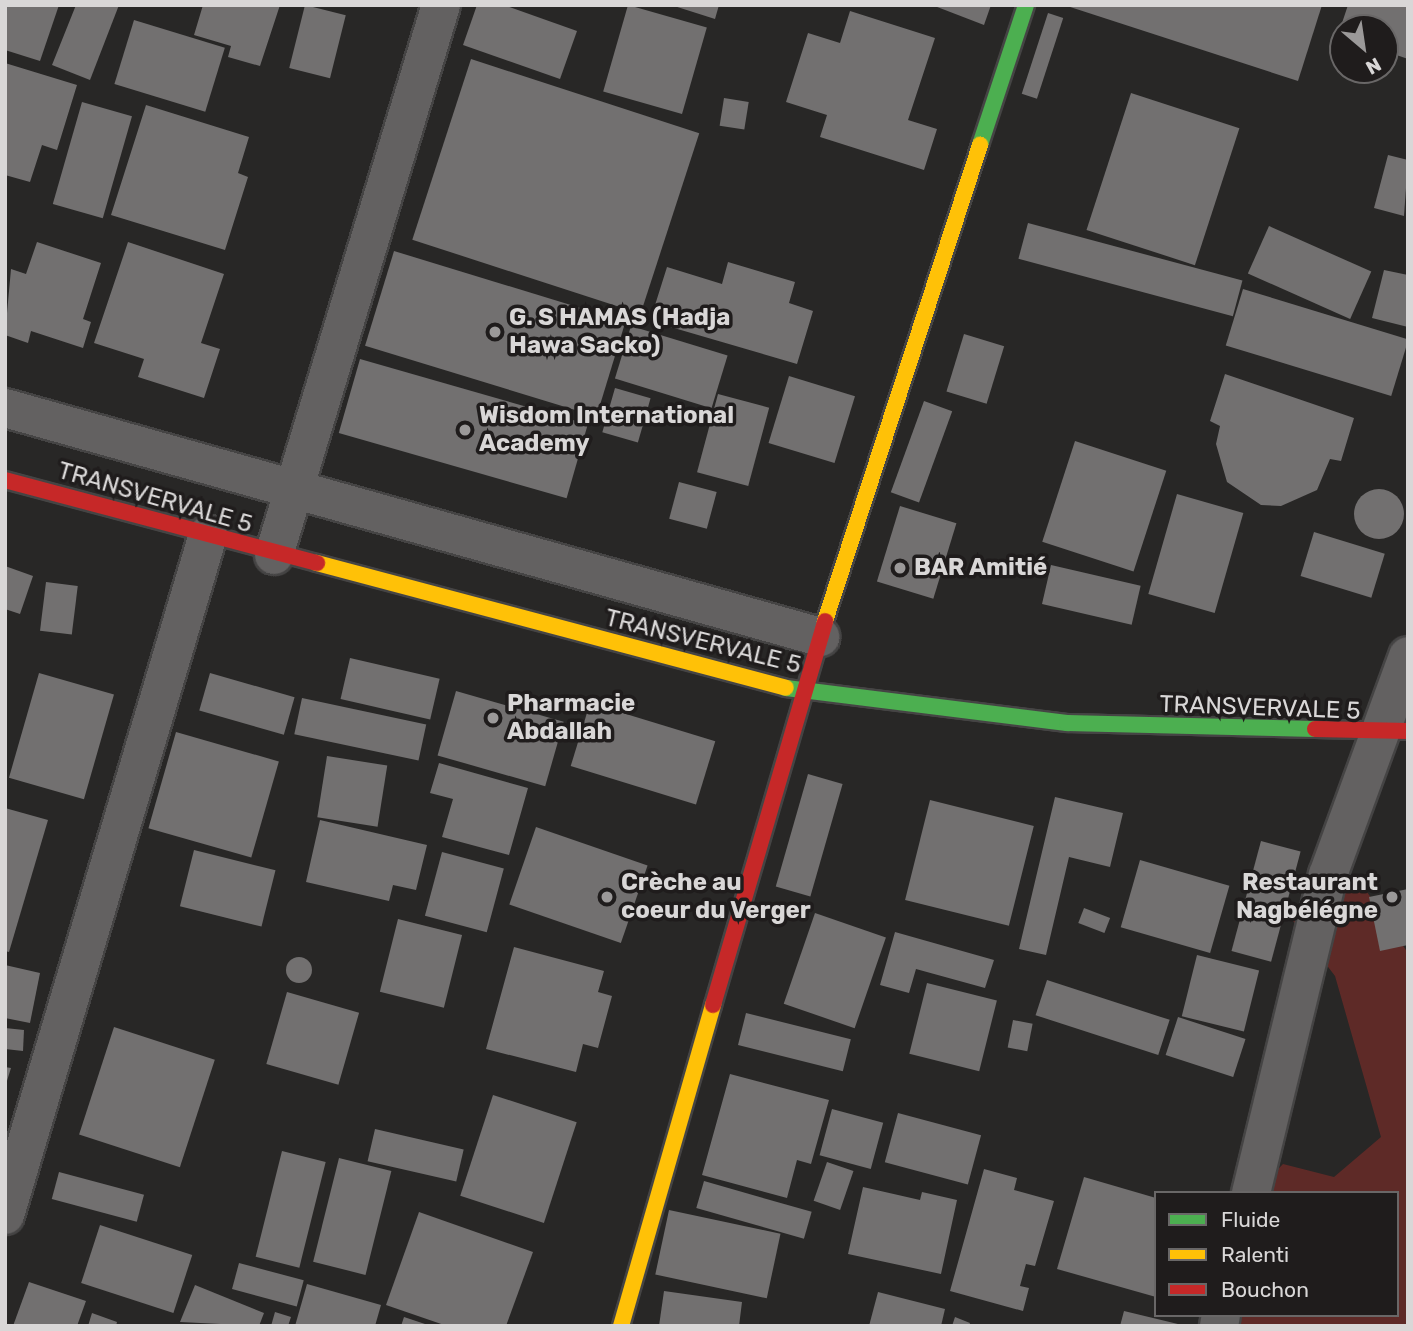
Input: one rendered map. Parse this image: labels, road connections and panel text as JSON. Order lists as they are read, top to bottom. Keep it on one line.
{"streets":{"main road":["TRANSVERVALE 5"]},"places":["G. S HAMAS (Hadja Hawa Sacko)","Wisdom International Academy","BAR Amitié","Pharmacie Abdallah","Crèche au coeur du Verger","Restaurant Nagbélégne"],"legend":["Fluide","Ralenti","Bouchon"],"north":"bottom right"}
